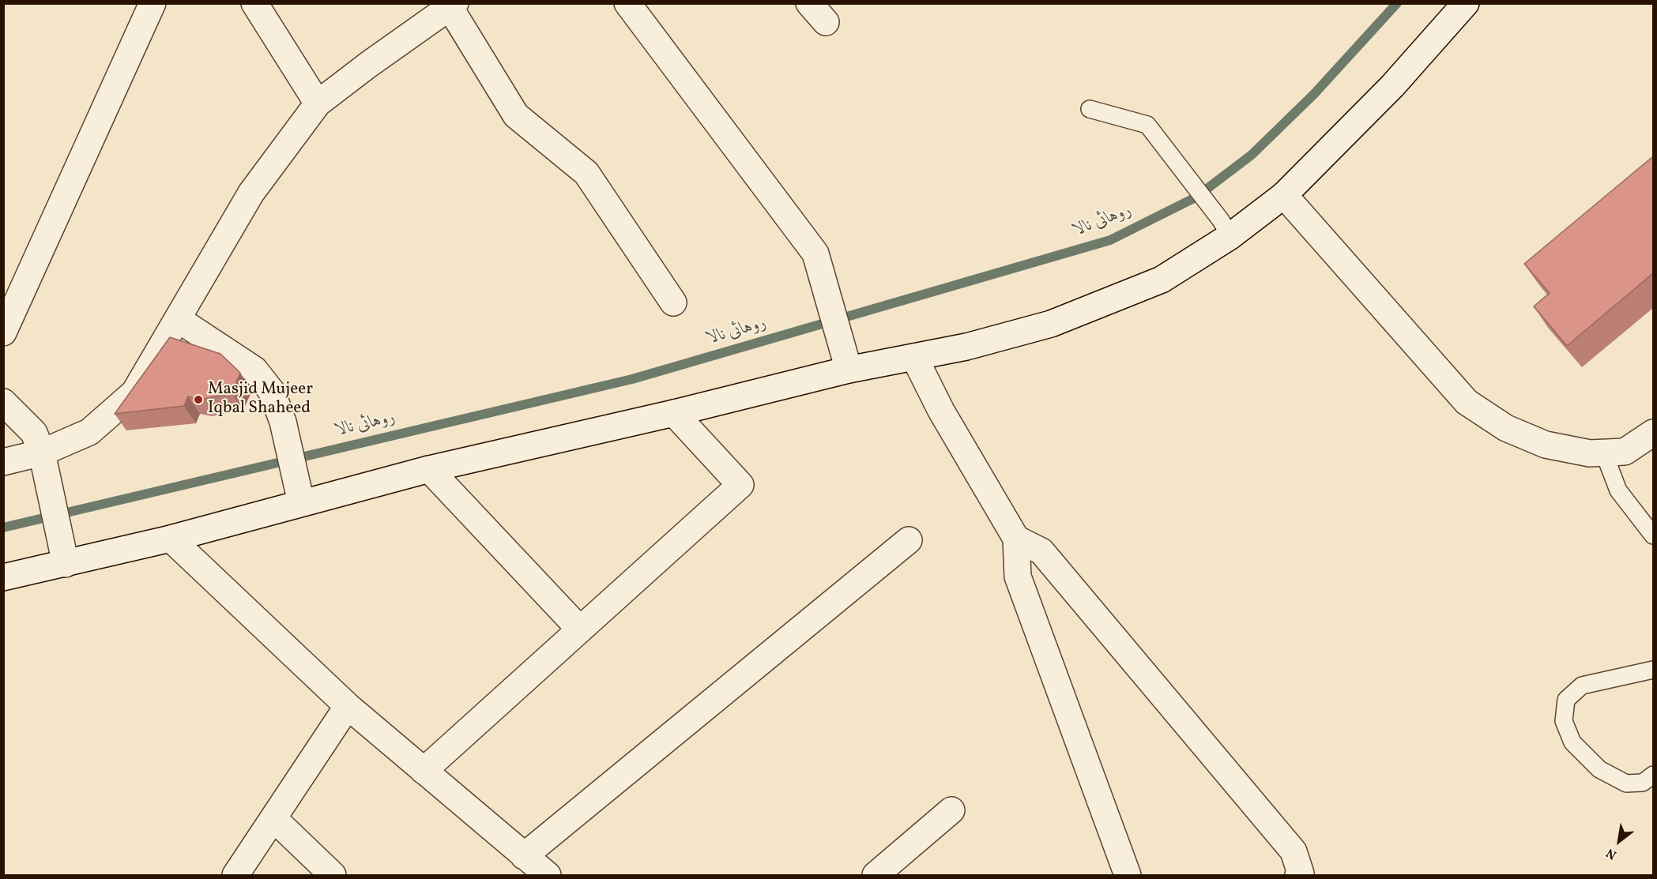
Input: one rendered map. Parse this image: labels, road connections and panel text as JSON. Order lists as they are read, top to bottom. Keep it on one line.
{"water":["روہائی نالا"],"places":["Masjid Mujeer Iqbal Shaheed"],"north":"bottom left"}
